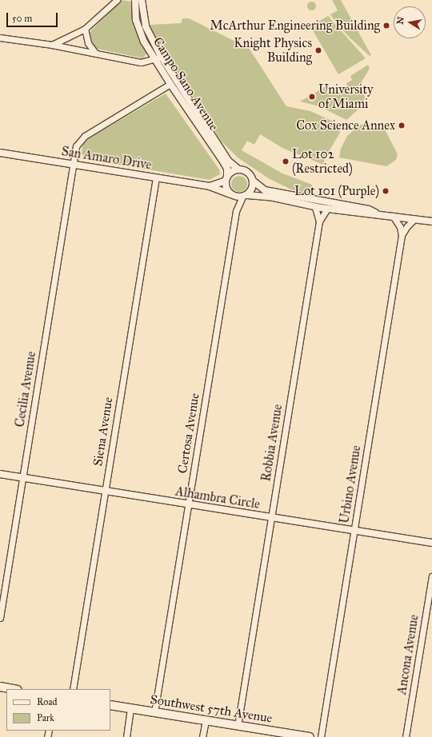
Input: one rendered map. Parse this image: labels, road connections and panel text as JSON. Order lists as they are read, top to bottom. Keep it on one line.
{"streets":{"main road":["Southwest 57th Avenue"],"street":["Campo Sano Avenue","San Amaro Drive","Cecilia Avenue","Siena Avenue","Certosa Avenue","Robbia Avenue","Urbino Avenue","Alhambra Circle","Ancona Avenue"]},"crossings":[["Campo Sano Avenue","San Amaro Drive"],["Campo Sano Avenue","Cecilia Avenue"],["Campo Sano Avenue","Certosa Avenue"],["San Amaro Drive","Cecilia Avenue"],["San Amaro Drive","Siena Avenue"],["San Amaro Drive","Certosa Avenue"],["Cecilia Avenue","Alhambra Circle"],["Siena Avenue","Alhambra Circle"],["Certosa Avenue","Alhambra Circle"],["Certosa Avenue","Southwest 57th Avenue"],["Robbia Avenue","Alhambra Circle"],["Robbia Avenue","Southwest 57th Avenue"],["Urbino Avenue","Alhambra Circle"]],"places":["McArthur Engineering Building","Knight Physics Building","University of Miami","Cox Science Annex","Lot 102 (Restricted)","Lot 101 (Purple)"],"legend":["Road","Park"],"scale_bar":"50 m","north":"left"}
